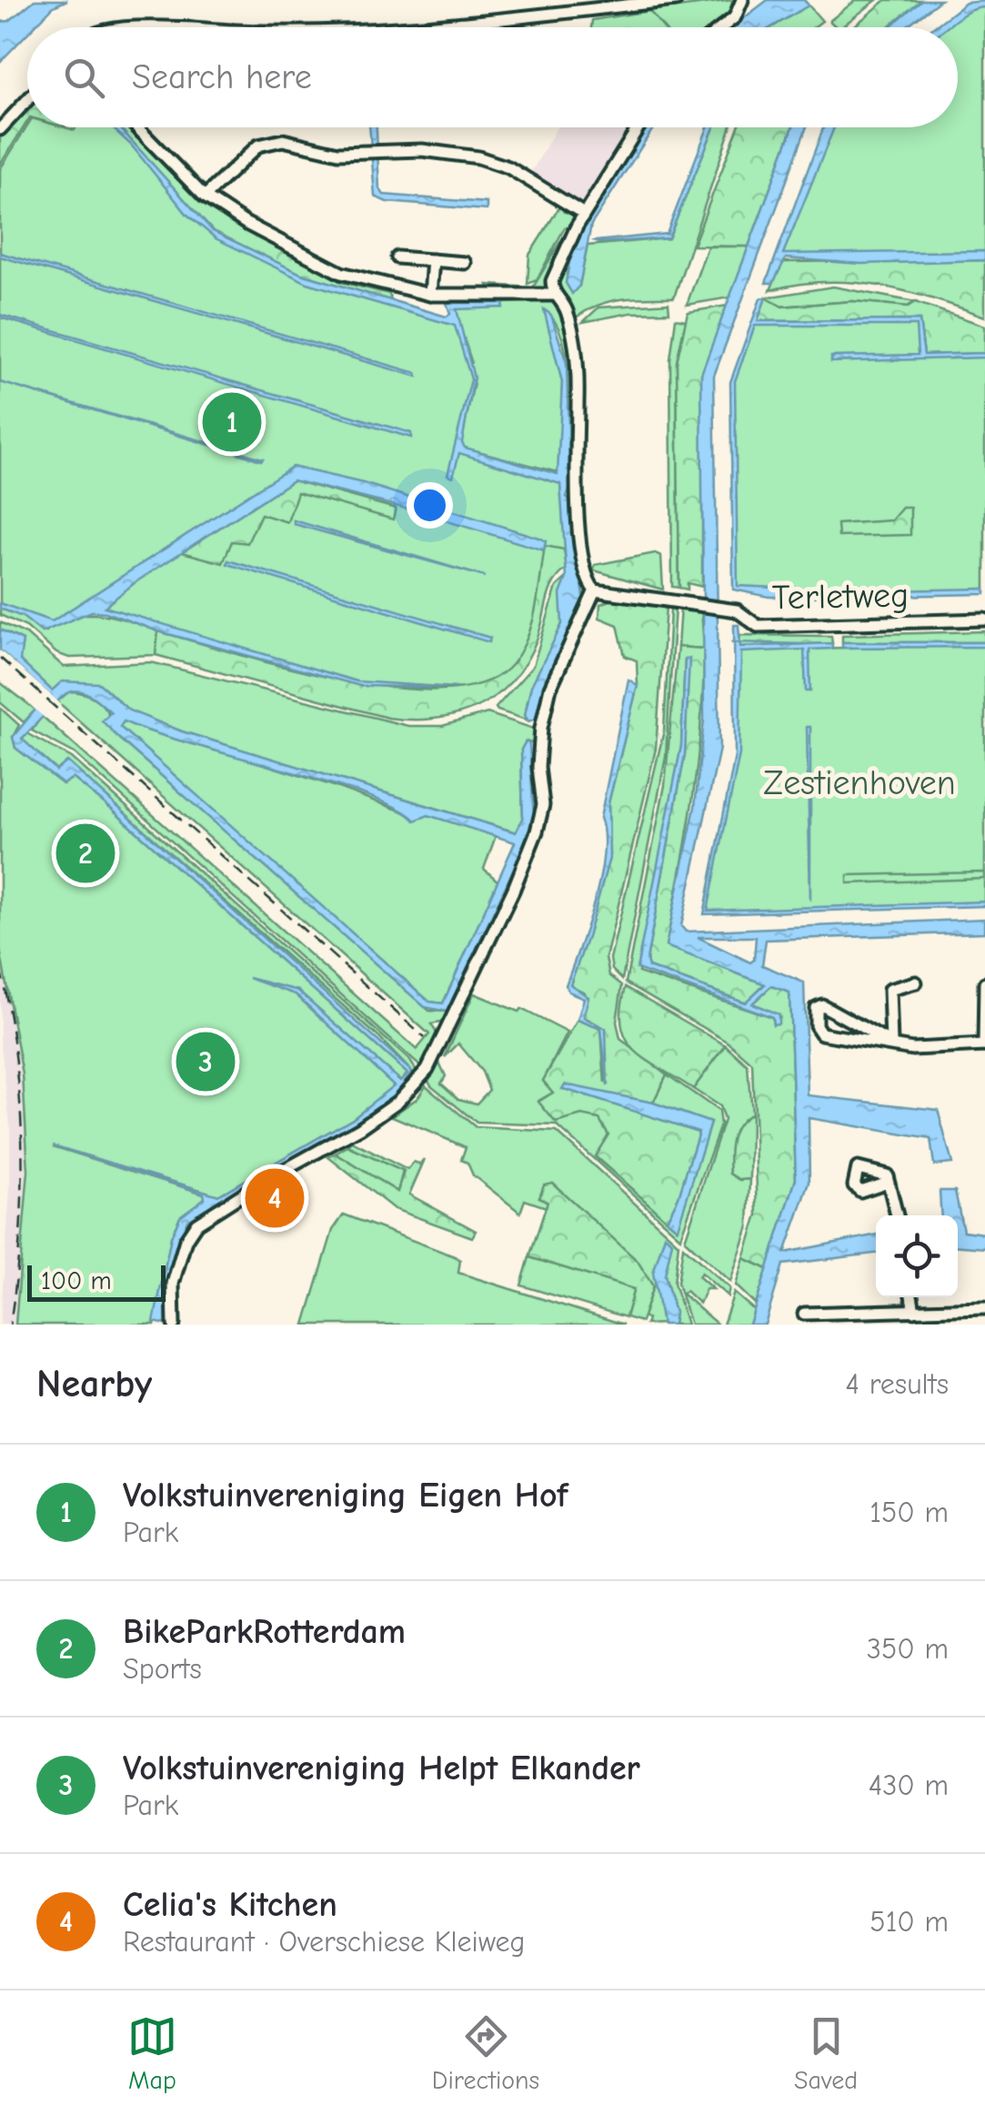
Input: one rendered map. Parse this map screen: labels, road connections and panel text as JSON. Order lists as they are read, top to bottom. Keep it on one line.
{"streets":{"street":["Terletweg"]},"parks":["Zestienhoven"],"scale_bar":"100 m","page":{"search":"Search here","pins":["1","2","3","4"],"scale":"100 m","heading":["Nearby","4 results"],"list":[{"mark":"1","name":"Volkstuinvereniging Eigen Hof","note":"Park","value":"150 m"},{"mark":"2","name":"BikeParkRotterdam","note":"Sports","value":"350 m"},{"mark":"3","name":"Volkstuinvereniging Helpt Elkander","note":"Park","value":"430 m"},{"mark":"4","name":"Celia's Kitchen","note":"Restaurant · Overschiese Kleiweg","value":"510 m"}],"nav":["Map","Directions","Saved"]}}
